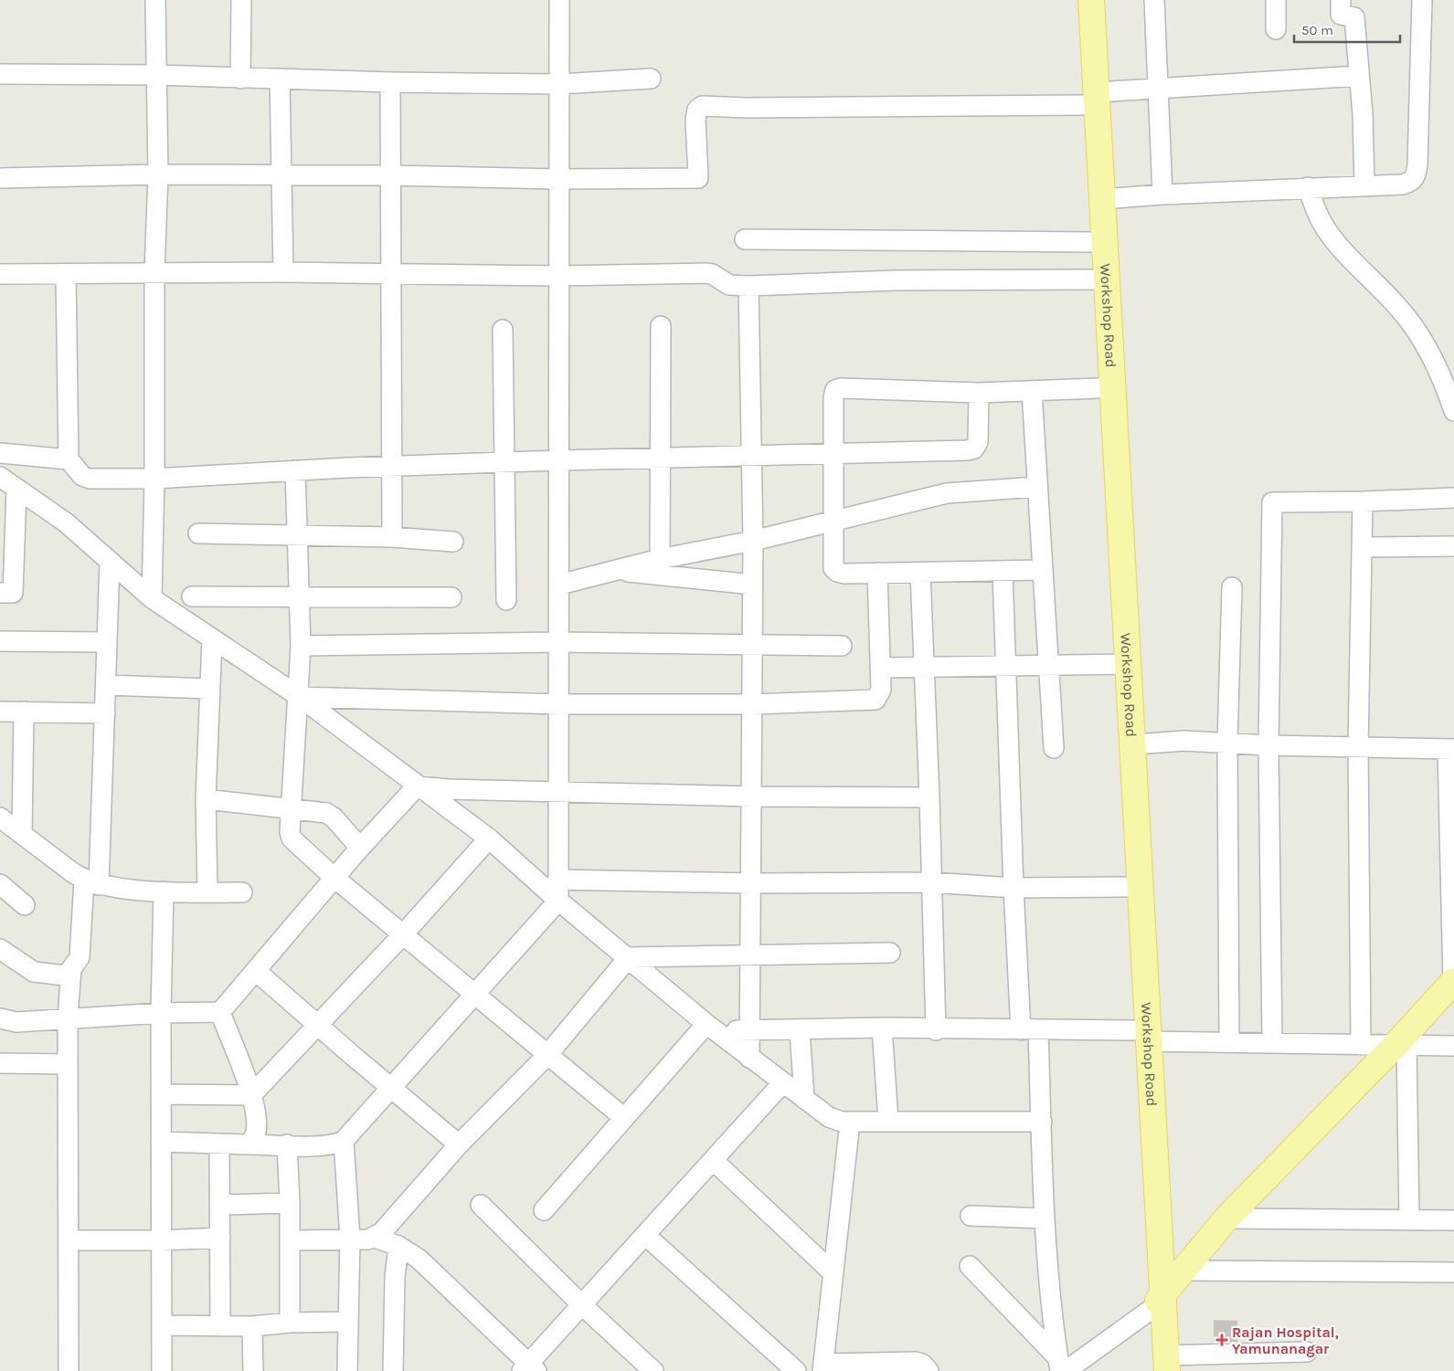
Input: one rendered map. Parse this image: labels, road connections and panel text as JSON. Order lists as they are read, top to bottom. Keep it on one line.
{"streets":{"main road":["Workshop Road"]},"places":{"health":["Rajan Hospital, Yamunanagar"]},"scale_bar":"50 m"}
